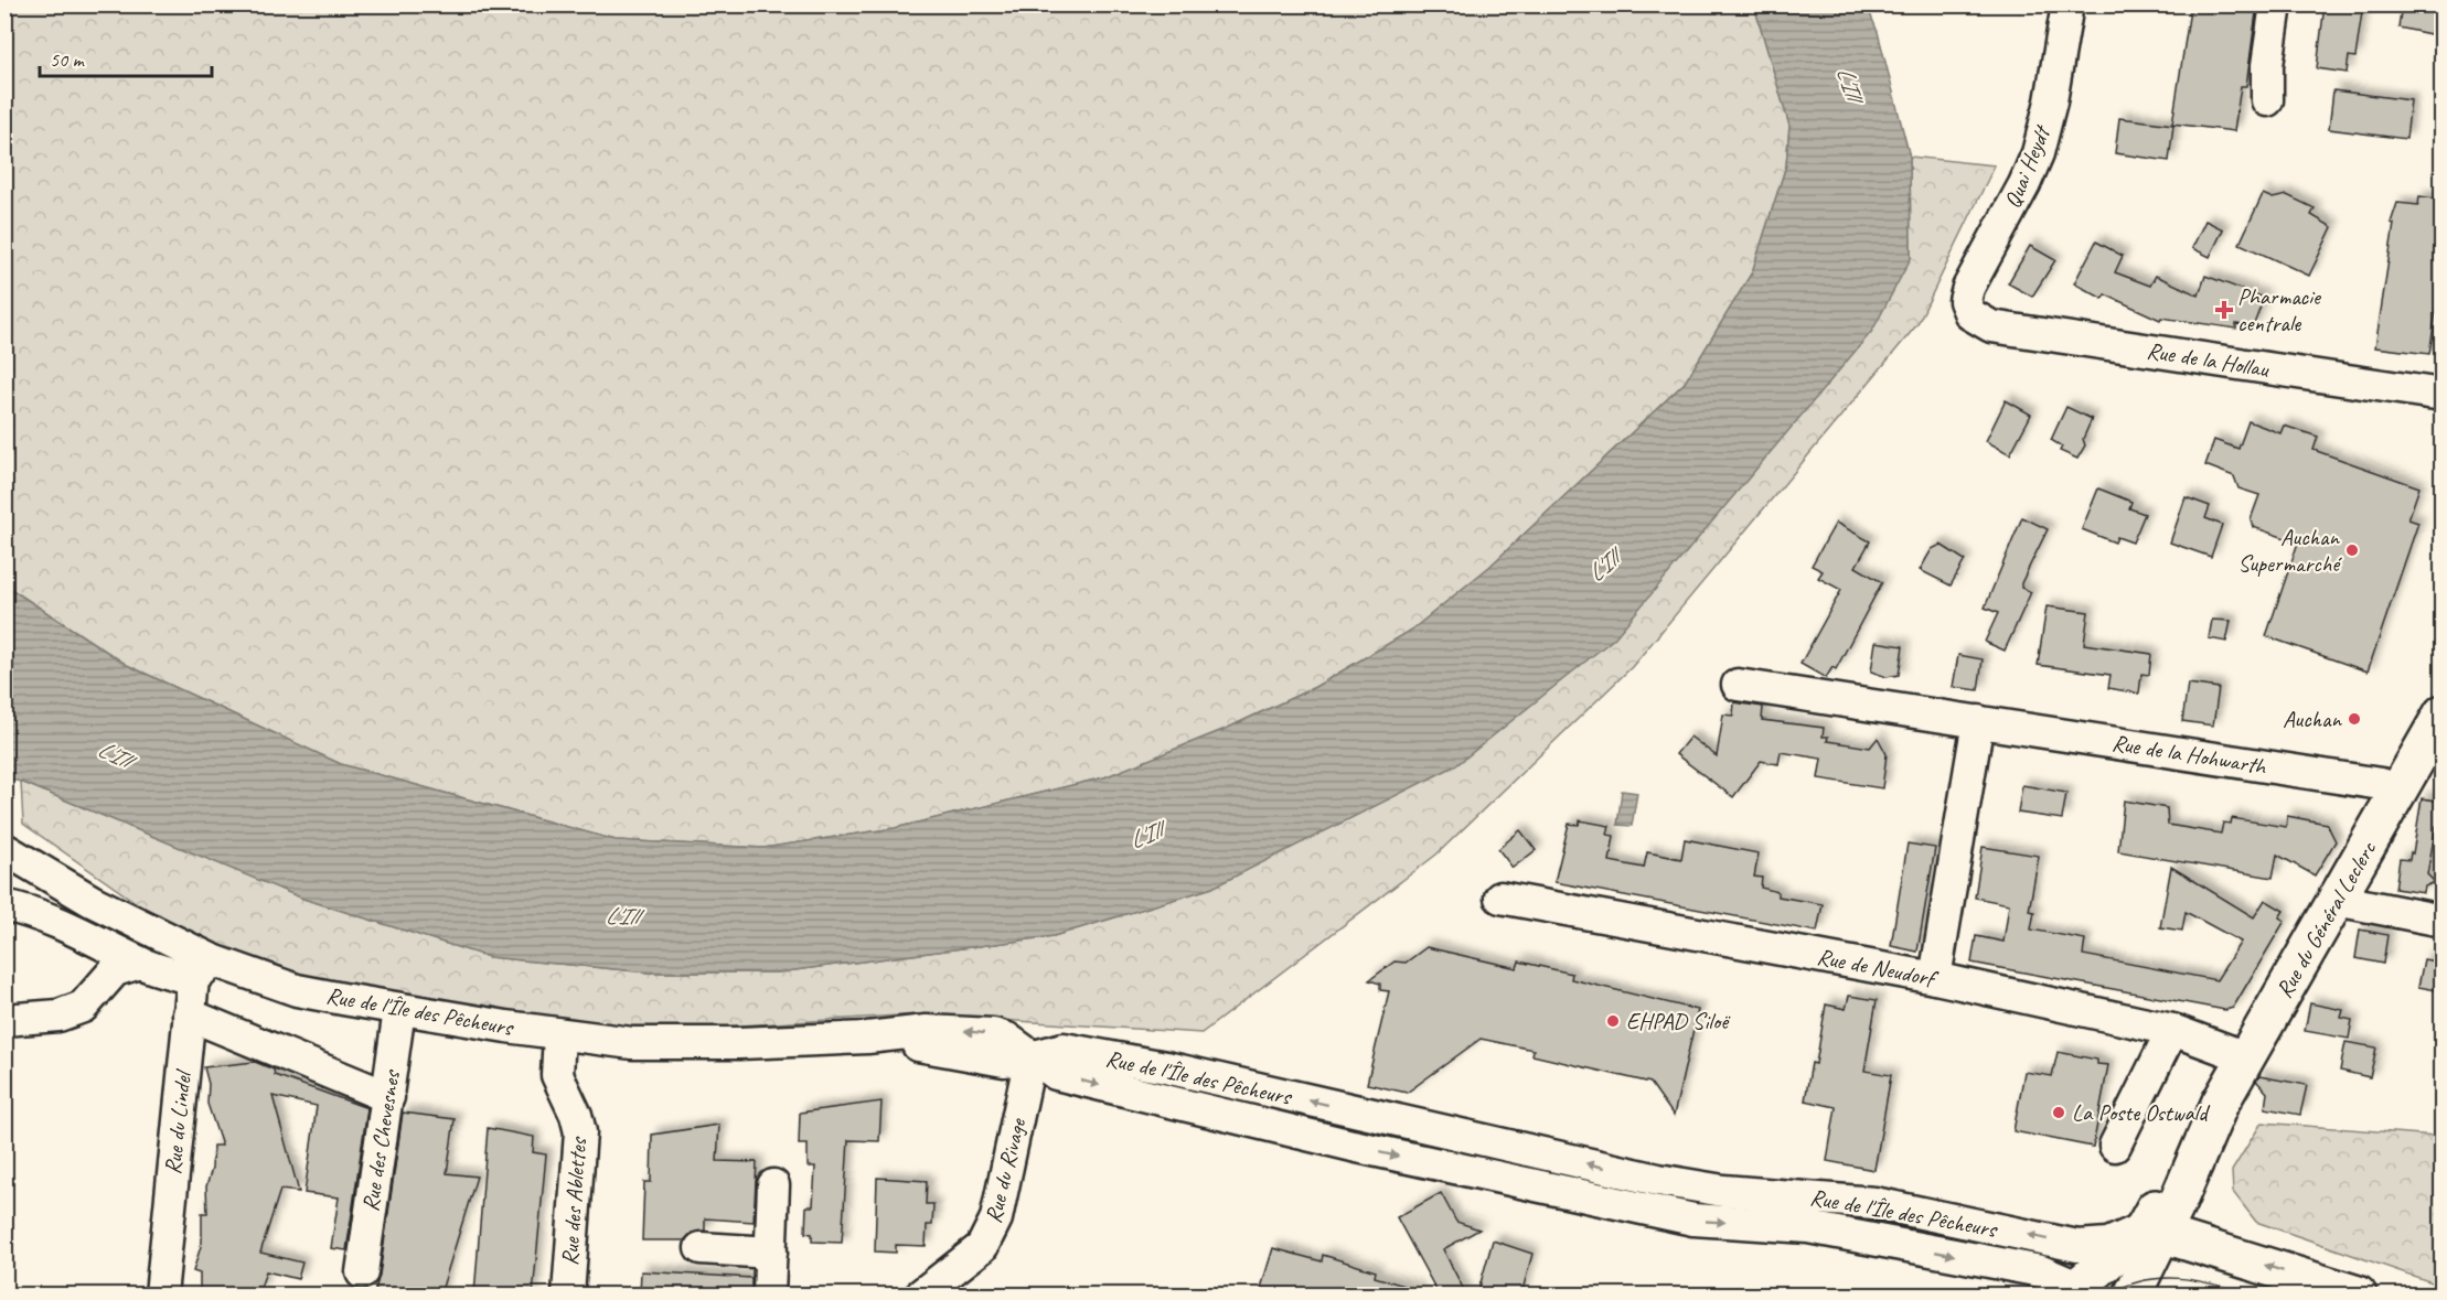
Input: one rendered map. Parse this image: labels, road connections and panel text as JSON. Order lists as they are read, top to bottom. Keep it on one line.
{"streets":{"main road":["Rue du Général Leclerc"],"street":["Quai Heydt","Rue de la Hollau","Rue de la Hohwarth","Rue de Neudorf","Rue de l'Île des Pêcheurs","Rue du Lindel","Rue des Chevesnes","Rue du Rivage","Rue des Ablettes"]},"crossings":[["Quai Heydt","Rue de la Hollau"],["Rue de la Hohwarth","Rue du Général Leclerc"],["Rue du Général Leclerc","Rue de Neudorf"],["Rue du Général Leclerc","Rue de l'Île des Pêcheurs"],["Rue de l'Île des Pêcheurs","Rue du Lindel"],["Rue de l'Île des Pêcheurs","Rue des Chevesnes"],["Rue de l'Île des Pêcheurs","Rue du Rivage"],["Rue de l'Île des Pêcheurs","Rue des Ablettes"]],"water":["L'Ill"],"places":{"health":["Pharmacie centrale"],"other":["Auchan Supermarché","Auchan","EHPAD Siloë","La Poste Ostwald"]},"scale_bar":"50 m"}
